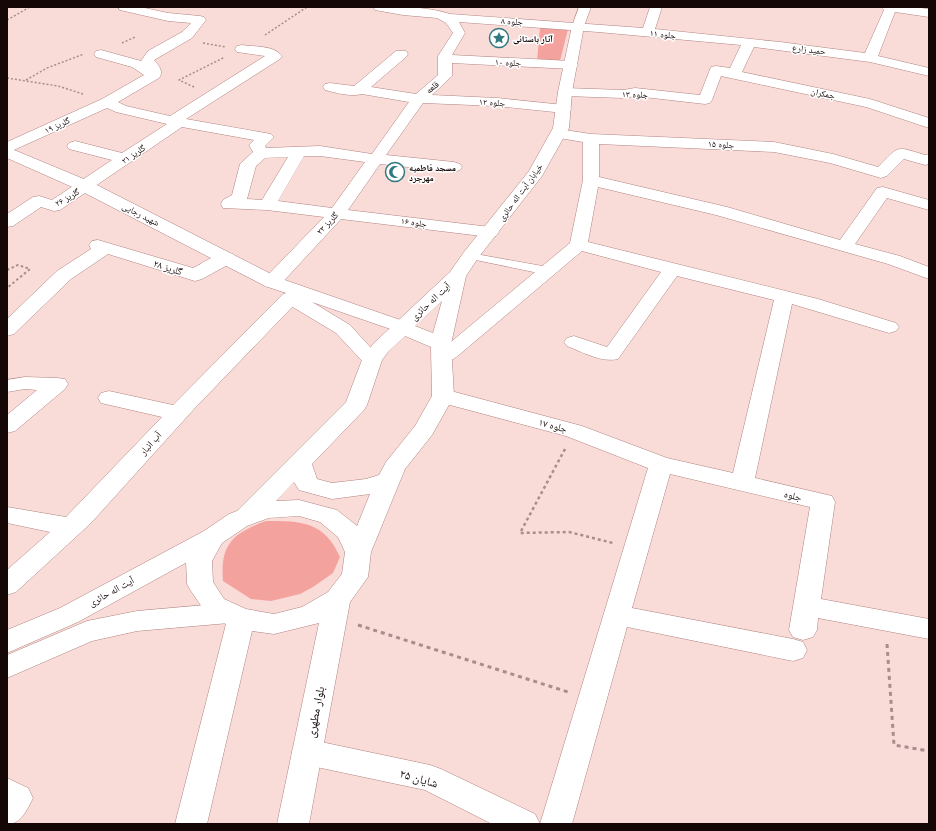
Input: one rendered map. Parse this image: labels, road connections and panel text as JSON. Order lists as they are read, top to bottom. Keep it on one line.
{"streets":{"street":["جلوه ۸","جلوه ۱۱","حمید زارع","جلوه ۱۰","قلعه","جمکران","جلوه ۱۳","جلوه ۱۲","گلریز ۱۹","جلوه ۱۵","گلریز ۲۱","خیابان آیت اله حائری","گلریز ۲۶","شهید رجایی","جلوه ۱۶","گلریز ۲۳","گلریز ۲۸","آیت اله حائری","جلوه ۱۷","آب انبار","جلوه","بلوار مطهری","شایان ۲۵"]},"crossings":[["جلوه ۸","جلوه ۱۱"],["جلوه ۸","قلعه"],["جلوه ۸","خیابان آیت اله حائری"],["جلوه ۱۱","حمید زارع"],["جلوه ۱۱","خیابان آیت اله حائری"],["جلوه ۱۰","قلعه"],["جلوه ۱۰","خیابان آیت اله حائری"],["قلعه","جلوه ۱۲"],["قلعه","گلریز ۲۳"],["جمکران","جلوه ۱۳"],["جلوه ۱۳","خیابان آیت اله حائری"],["جلوه ۱۲","خیابان آیت اله حائری"],["جلوه ۱۵","خیابان آیت اله حائری"],["گلریز ۲۱","گلریز ۲۶"],["گلریز ۲۱","شهید رجایی"],["خیابان آیت اله حائری","جلوه ۱۶"],["خیابان آیت اله حائری","آیت اله حائری"],["گلریز ۲۶","شهید رجایی"],["شهید رجایی","گلریز ۲۳"],["شهید رجایی","گلریز ۲۸"],["جلوه ۱۶","گلریز ۲۳"],["آیت اله حائری","جلوه ۱۷"],["آیت اله حائری","بلوار مطهری"],["جلوه ۱۷","جلوه"],["بلوار مطهری","شایان ۲۵"]],"places":{"place":["آثار باستانی"],"mosque":["مسجد فاطمیه مهرجرد"]}}
